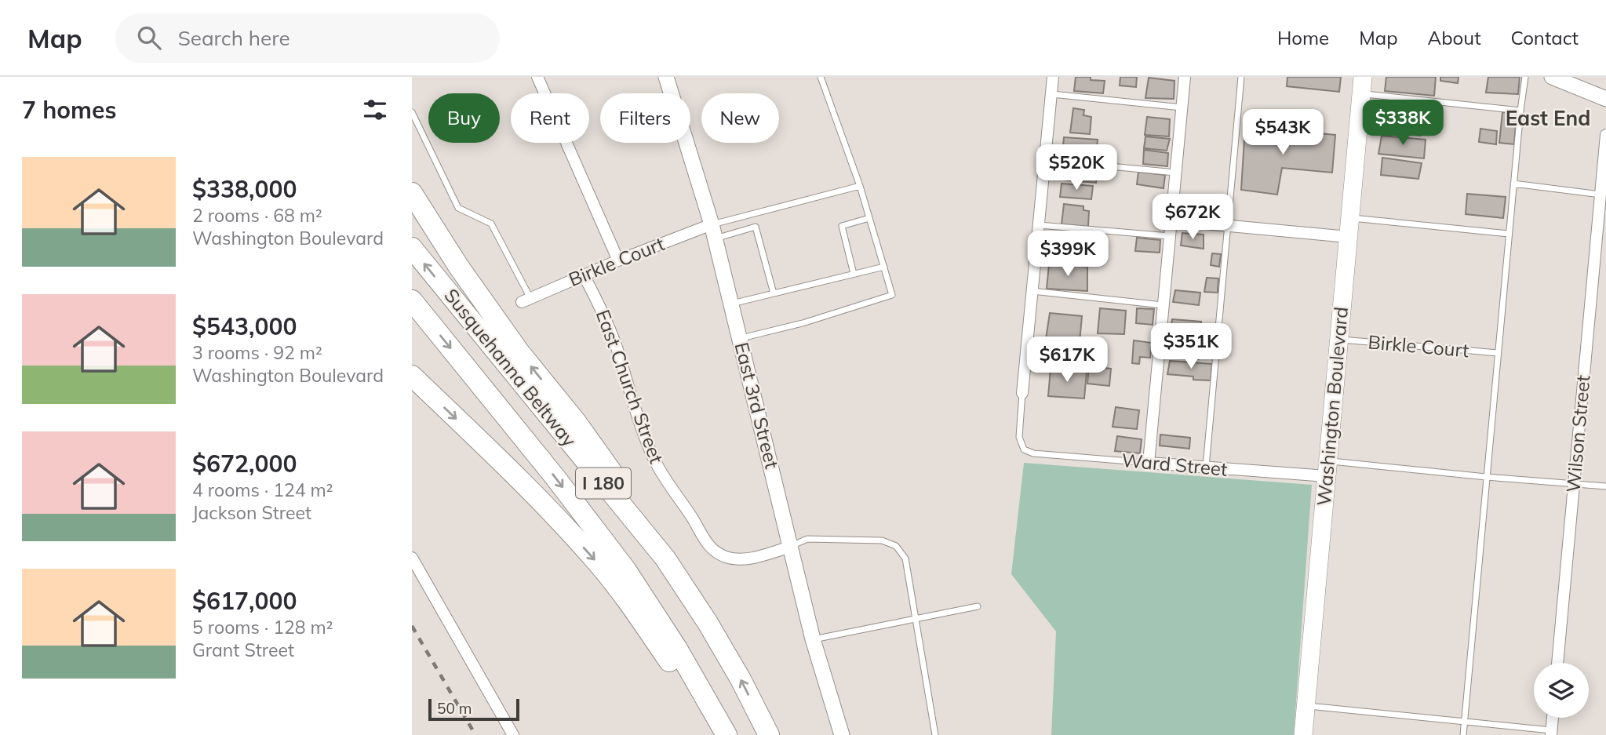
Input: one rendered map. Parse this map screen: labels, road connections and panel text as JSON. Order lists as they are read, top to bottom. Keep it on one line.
{"streets":{"highway":["Susquehanna Beltway","I 180"],"main road":["East 3rd Street","Washington Boulevard"],"street":["Birkle Court","East Church Street","Wilson Street","Ward Street"]},"crossings":[["Birkle Court","East Church Street"],["Birkle Court","East 3rd Street"],["Birkle Court","Washington Boulevard"],["East Church Street","East 3rd Street"],["Washington Boulevard","Ward Street"],["Wilson Street","Ward Street"]],"districts":["East End"],"scale_bar":"50 m","page":{"header":"Map","search":"Search here","nav":["Home","Map","About","Contact"],"heading":"7 homes","chip":["Buy","Rent","Filters","New"],"price":["$338K","$543K","$520K","$672K","$399K","$351K","$617K"],"list":[{"name":"$338,000","note":"2 rooms · 68 m² · Washington Boulevard"},{"name":"$543,000","note":"3 rooms · 92 m² · Washington Boulevard"},{"name":"$672,000","note":"4 rooms · 124 m² · Jackson Street"},{"name":"$617,000","note":"5 rooms · 128 m² · Grant Street"}],"scale":"50 m"}}
